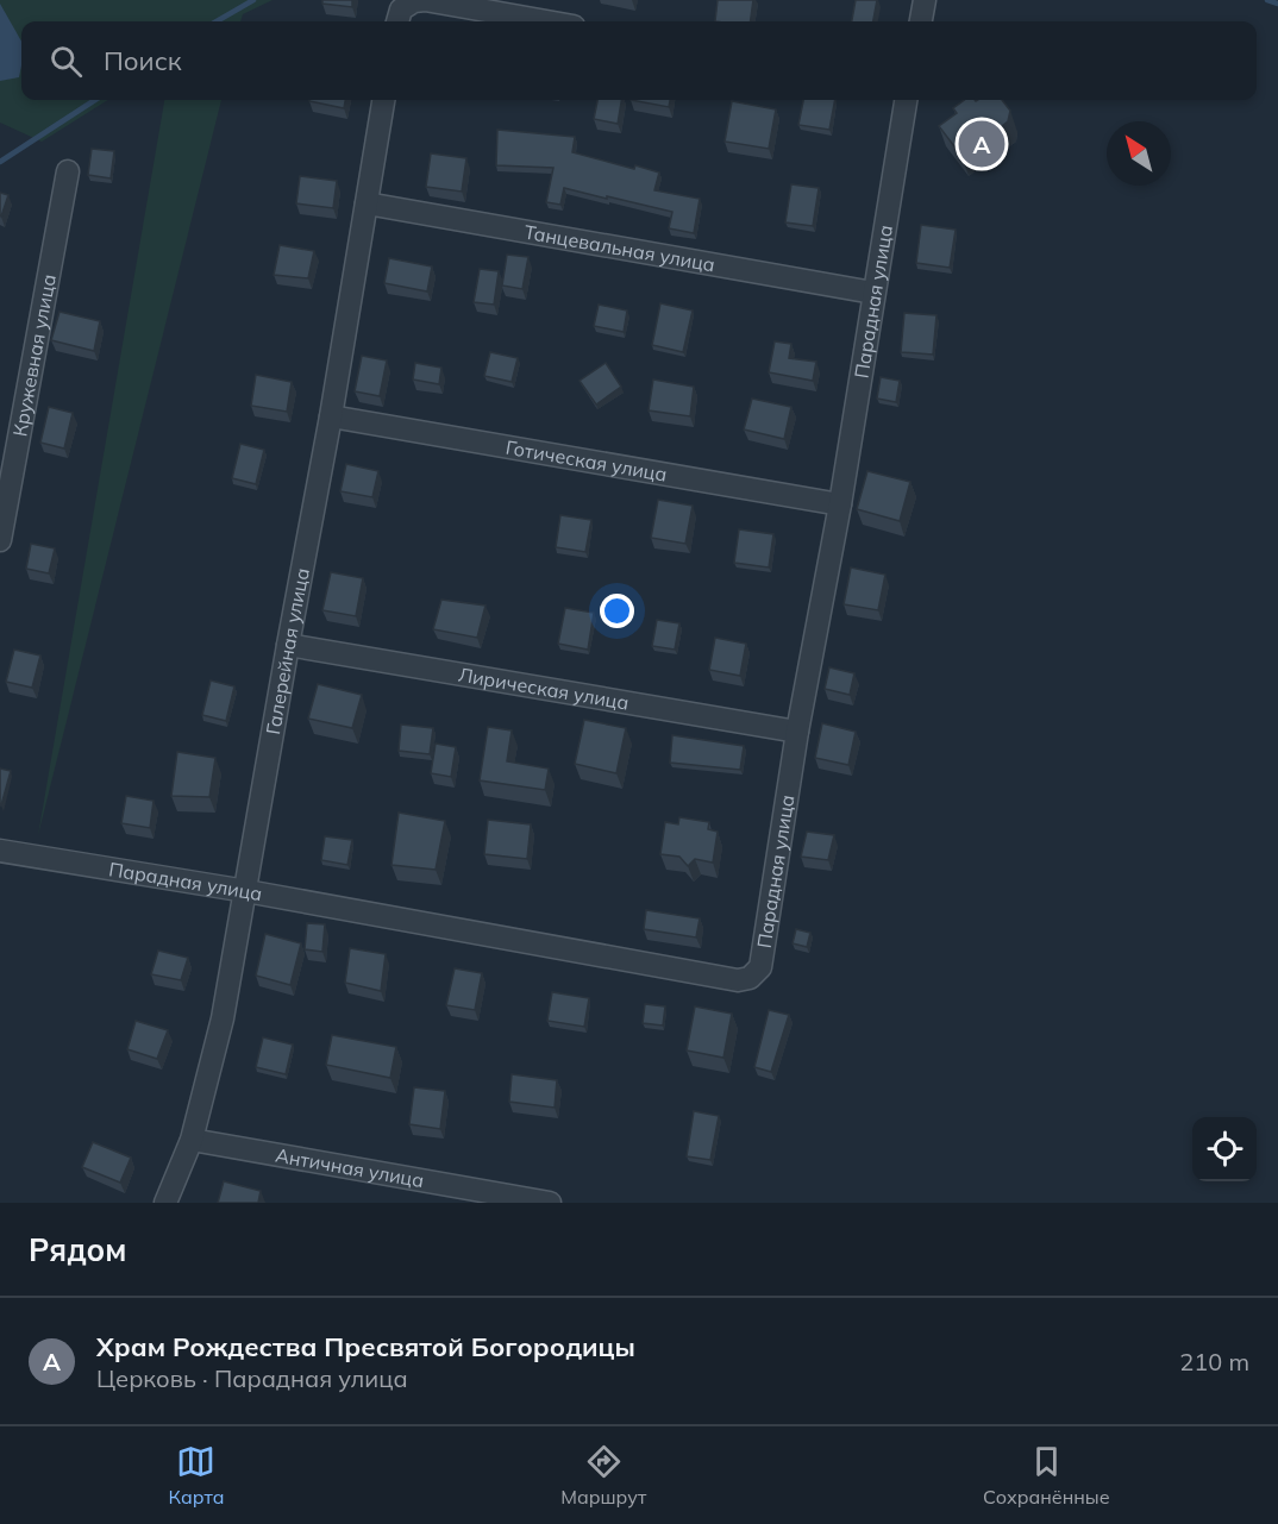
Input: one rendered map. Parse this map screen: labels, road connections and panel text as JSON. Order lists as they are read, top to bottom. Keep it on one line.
{"streets":{"street":["Танцевальная улица","Парадная улица","Кружевная улица","Готическая улица","Галерейная улица","Лирическая улица","Античная улица"]},"crossings":[["Танцевальная улица","Парадная улица"],["Танцевальная улица","Галерейная улица"],["Парадная улица","Готическая улица"],["Парадная улица","Галерейная улица"],["Парадная улица","Лирическая улица"],["Готическая улица","Галерейная улица"],["Галерейная улица","Лирическая улица"],["Галерейная улица","Античная улица"]],"north":"top left","page":{"search":"Поиск","pins":"A","heading":"Рядом","list":[{"mark":"A","name":"Храм Рождества Пресвятой Богородицы","note":"Церковь · Парадная улица","value":"210 m"}],"nav":["Карта","Маршрут","Сохранённые"]}}
